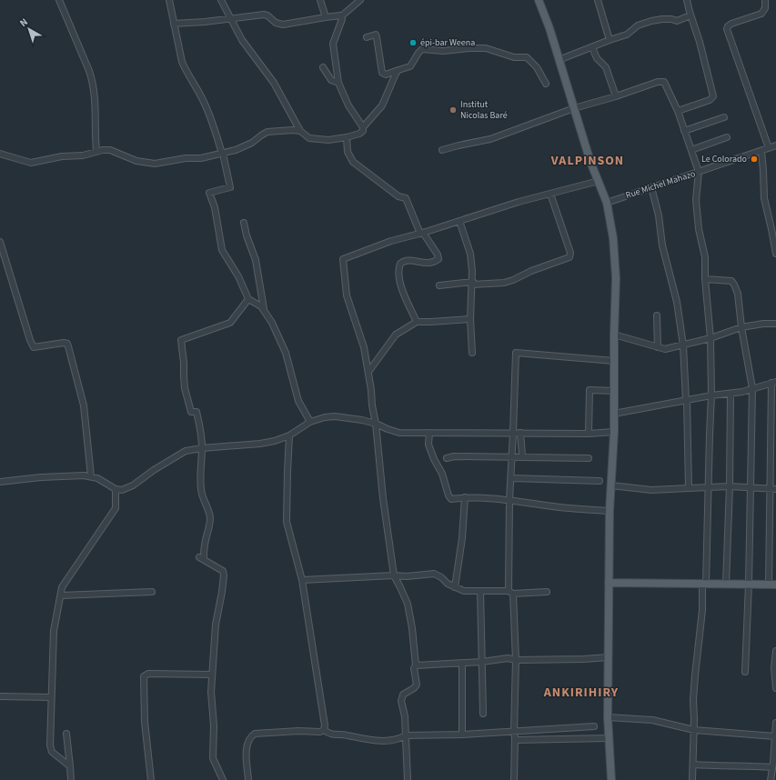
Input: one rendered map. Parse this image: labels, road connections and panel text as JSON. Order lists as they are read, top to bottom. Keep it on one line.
{"streets":{"street":["Rue Michel Mahazo"]},"districts":["VALPINSON","ANKIRIHIRY"],"places":["épi-bar Weena","Institut Nicolas Baré","Le Colorado"],"north":"top left"}
